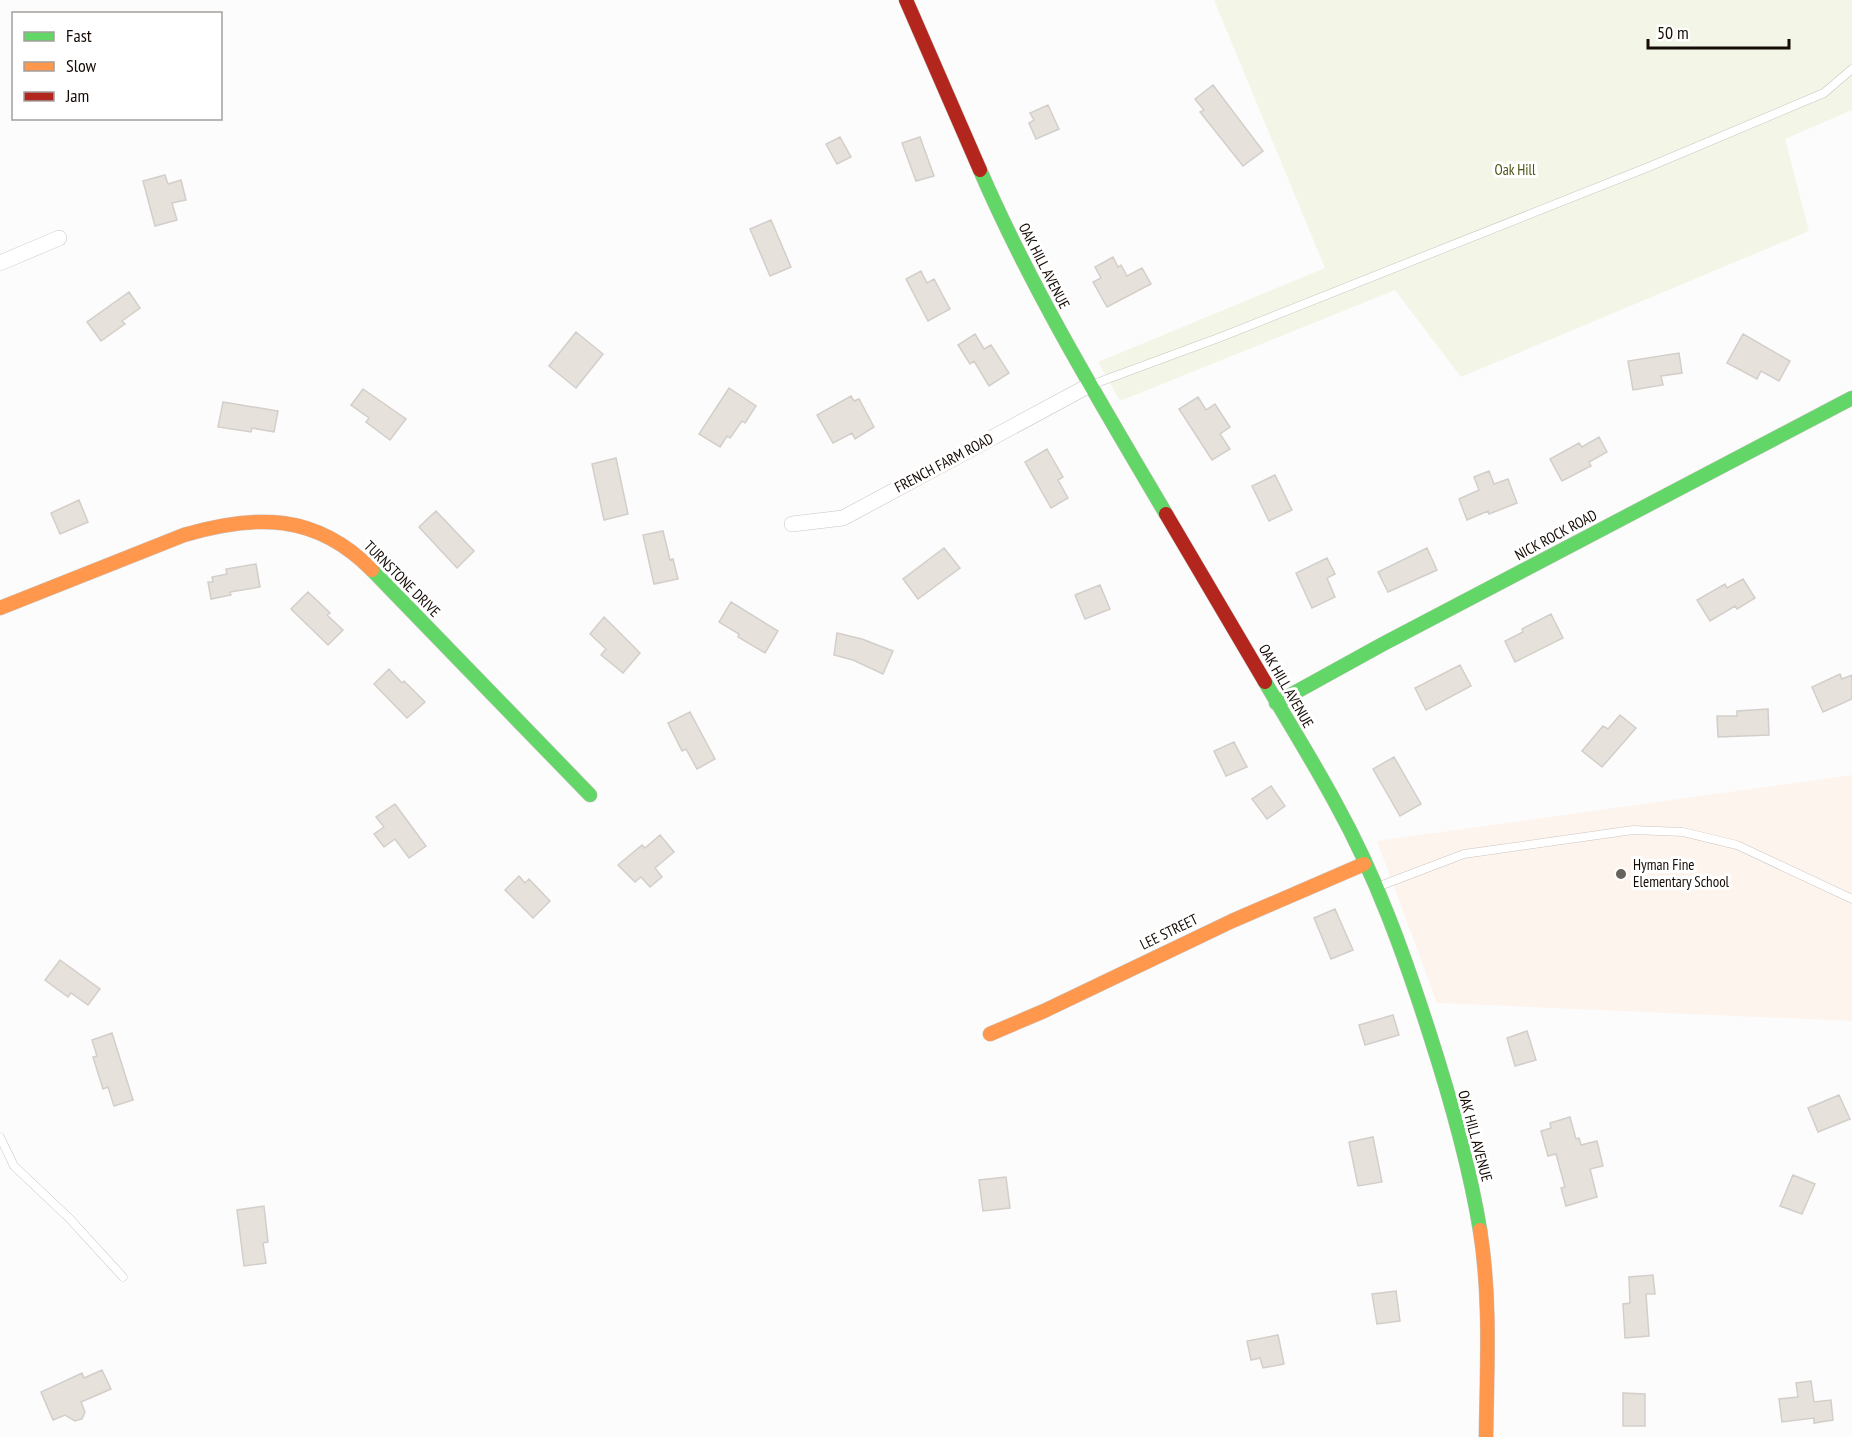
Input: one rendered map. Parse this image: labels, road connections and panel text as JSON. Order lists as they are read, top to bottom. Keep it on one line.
{"streets":{"street":["OAK HILL AVENUE","FRENCH FARM ROAD","NICK ROCK ROAD","TURNSTONE DRIVE","LEE STREET"]},"crossings":[["OAK HILL AVENUE","FRENCH FARM ROAD"],["OAK HILL AVENUE","NICK ROCK ROAD"],["OAK HILL AVENUE","LEE STREET"]],"parks":["Oak Hill"],"places":["Hyman Fine Elementary School"],"legend":["Fast","Slow","Jam"],"scale_bar":"50 m"}
